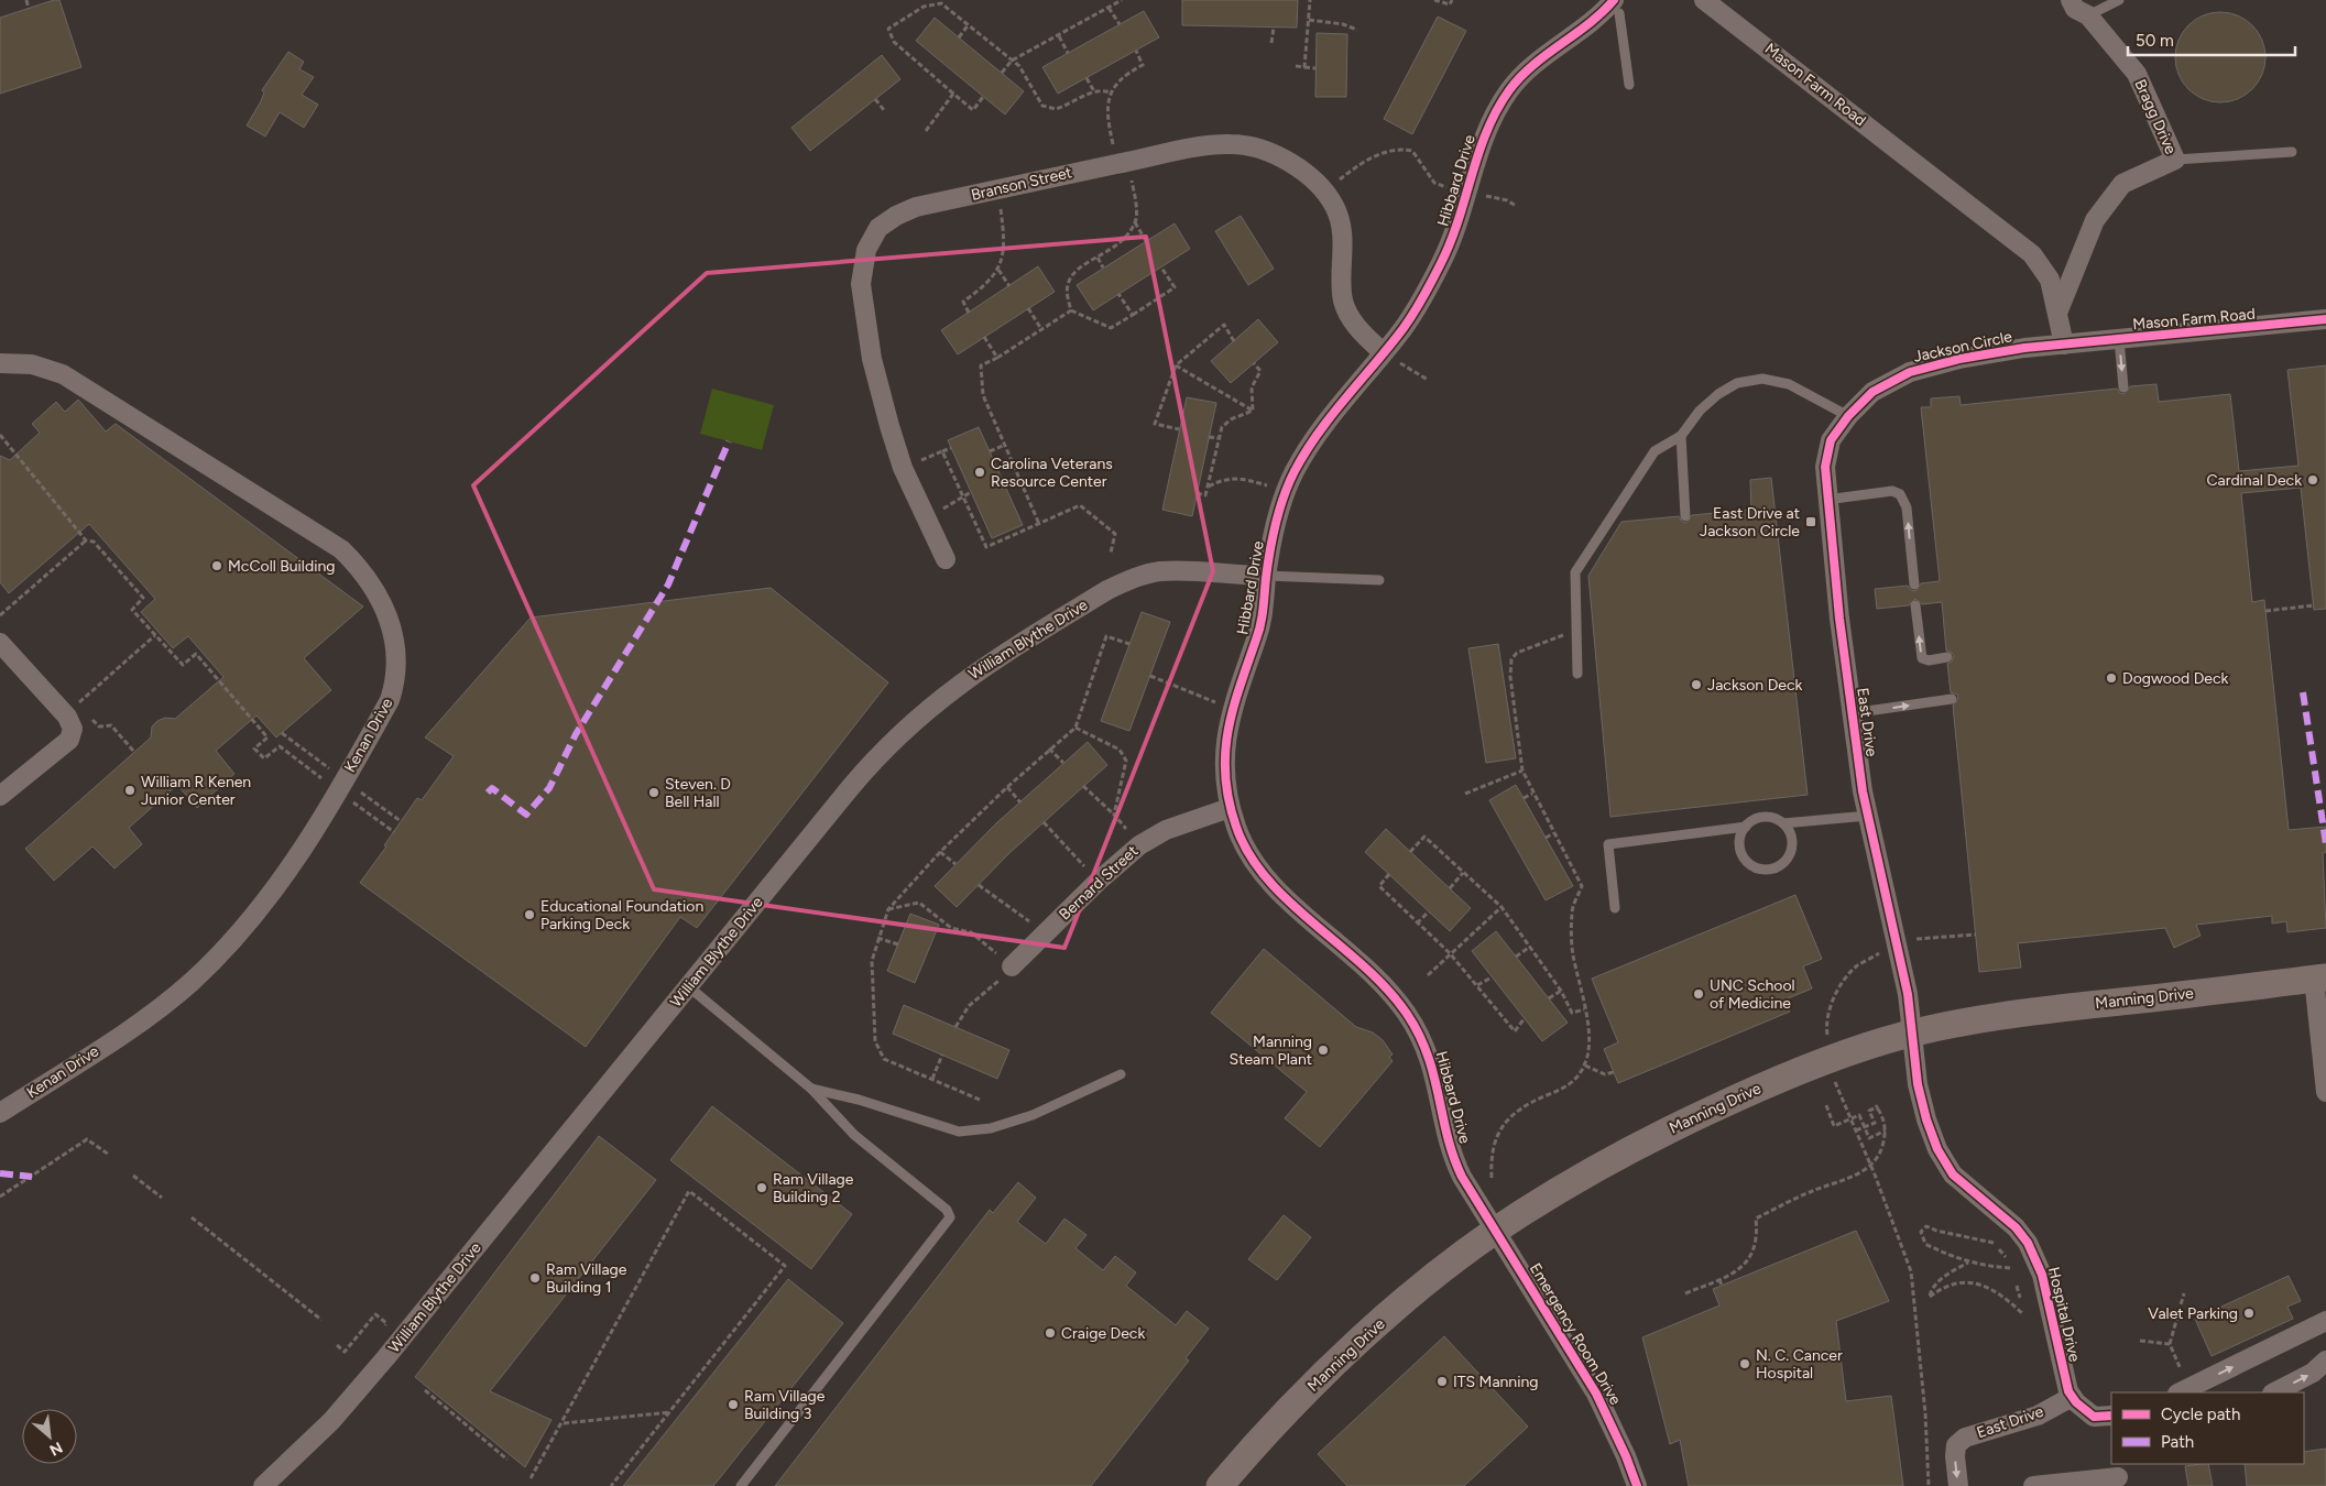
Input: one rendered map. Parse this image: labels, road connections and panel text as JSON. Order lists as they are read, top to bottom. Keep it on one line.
{"streets":{"street":["Mason Farm Road","Bragg Drive","Hibbard Drive","Branson Street","Jackson Circle","William Blythe Drive","East Drive","Kenan Drive","Bernard Street","Manning Drive","Hospital Drive","Emergency Room Drive"]},"crossings":[["Mason Farm Road","Bragg Drive"],["Mason Farm Road","Jackson Circle"],["Hibbard Drive","Branson Street"],["Hibbard Drive","William Blythe Drive"],["Hibbard Drive","Bernard Street"],["Hibbard Drive","Manning Drive"],["Hibbard Drive","Emergency Room Drive"],["Jackson Circle","East Drive"],["East Drive","Manning Drive"],["East Drive","Hospital Drive"],["Manning Drive","Hospital Drive"],["Manning Drive","Emergency Room Drive"]],"places":{"other":["Carolina Veterans Resource Center","Cardinal Deck","McColl Building","Dogwood Deck","Jackson Deck","William R Kenen Junior Center","Steven. D Bell Hall","Educational Foundation Parking Deck","UNC School of Medicine","Manning Steam Plant","Ram Village Building 2","Ram Village Building 1","Valet Parking","Craige Deck","N. C. Cancer Hospital","ITS Manning","Ram Village Building 3"],"transit":["East Drive at Jackson Circle"]},"legend":["Cycle path","Path"],"scale_bar":"50 m","north":"bottom right"}
